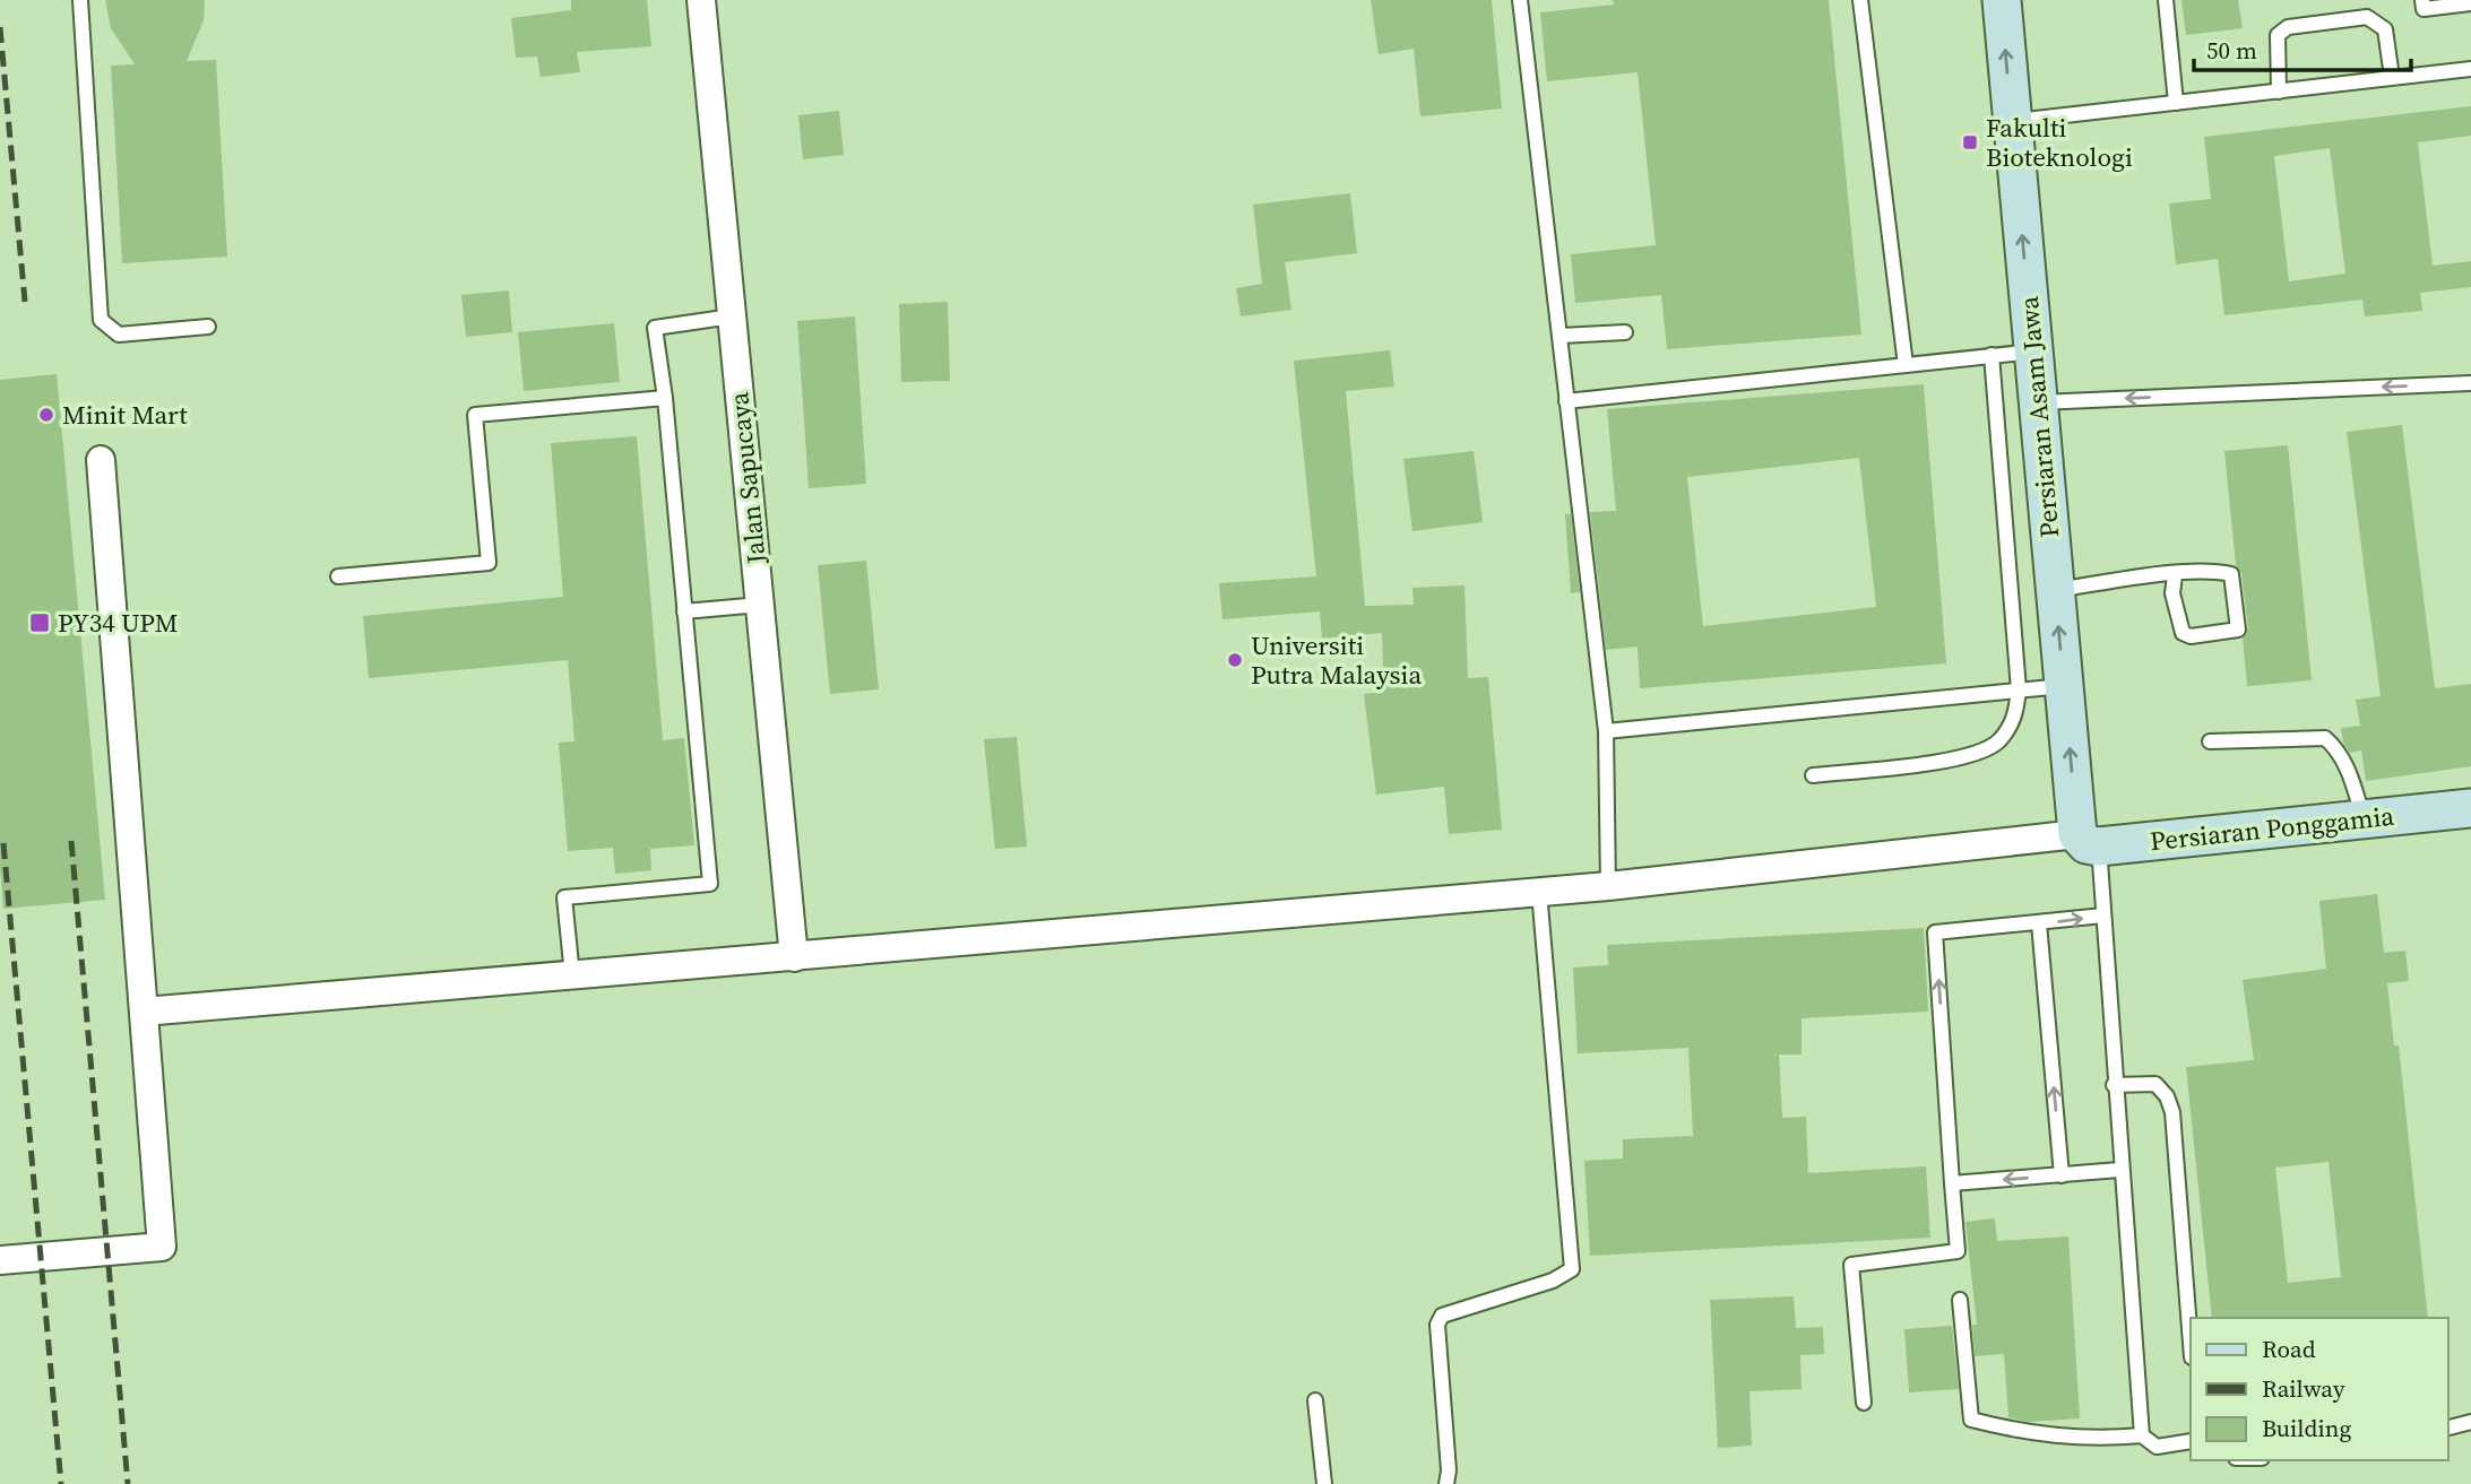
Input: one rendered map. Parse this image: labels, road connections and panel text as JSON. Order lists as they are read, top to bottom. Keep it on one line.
{"streets":{"street":["Persiaran Asam Jawa","Jalan Sapucaya","Persiaran Ponggamia"]},"crossings":[["Persiaran Asam Jawa","Persiaran Ponggamia"]],"one_way":["Persiaran Asam Jawa"],"places":{"transit":["Fakulti Bioteknologi","PY34 UPM"],"other":["Minit Mart","Universiti Putra Malaysia"]},"legend":["Road","Railway","Building"],"scale_bar":"50 m"}
